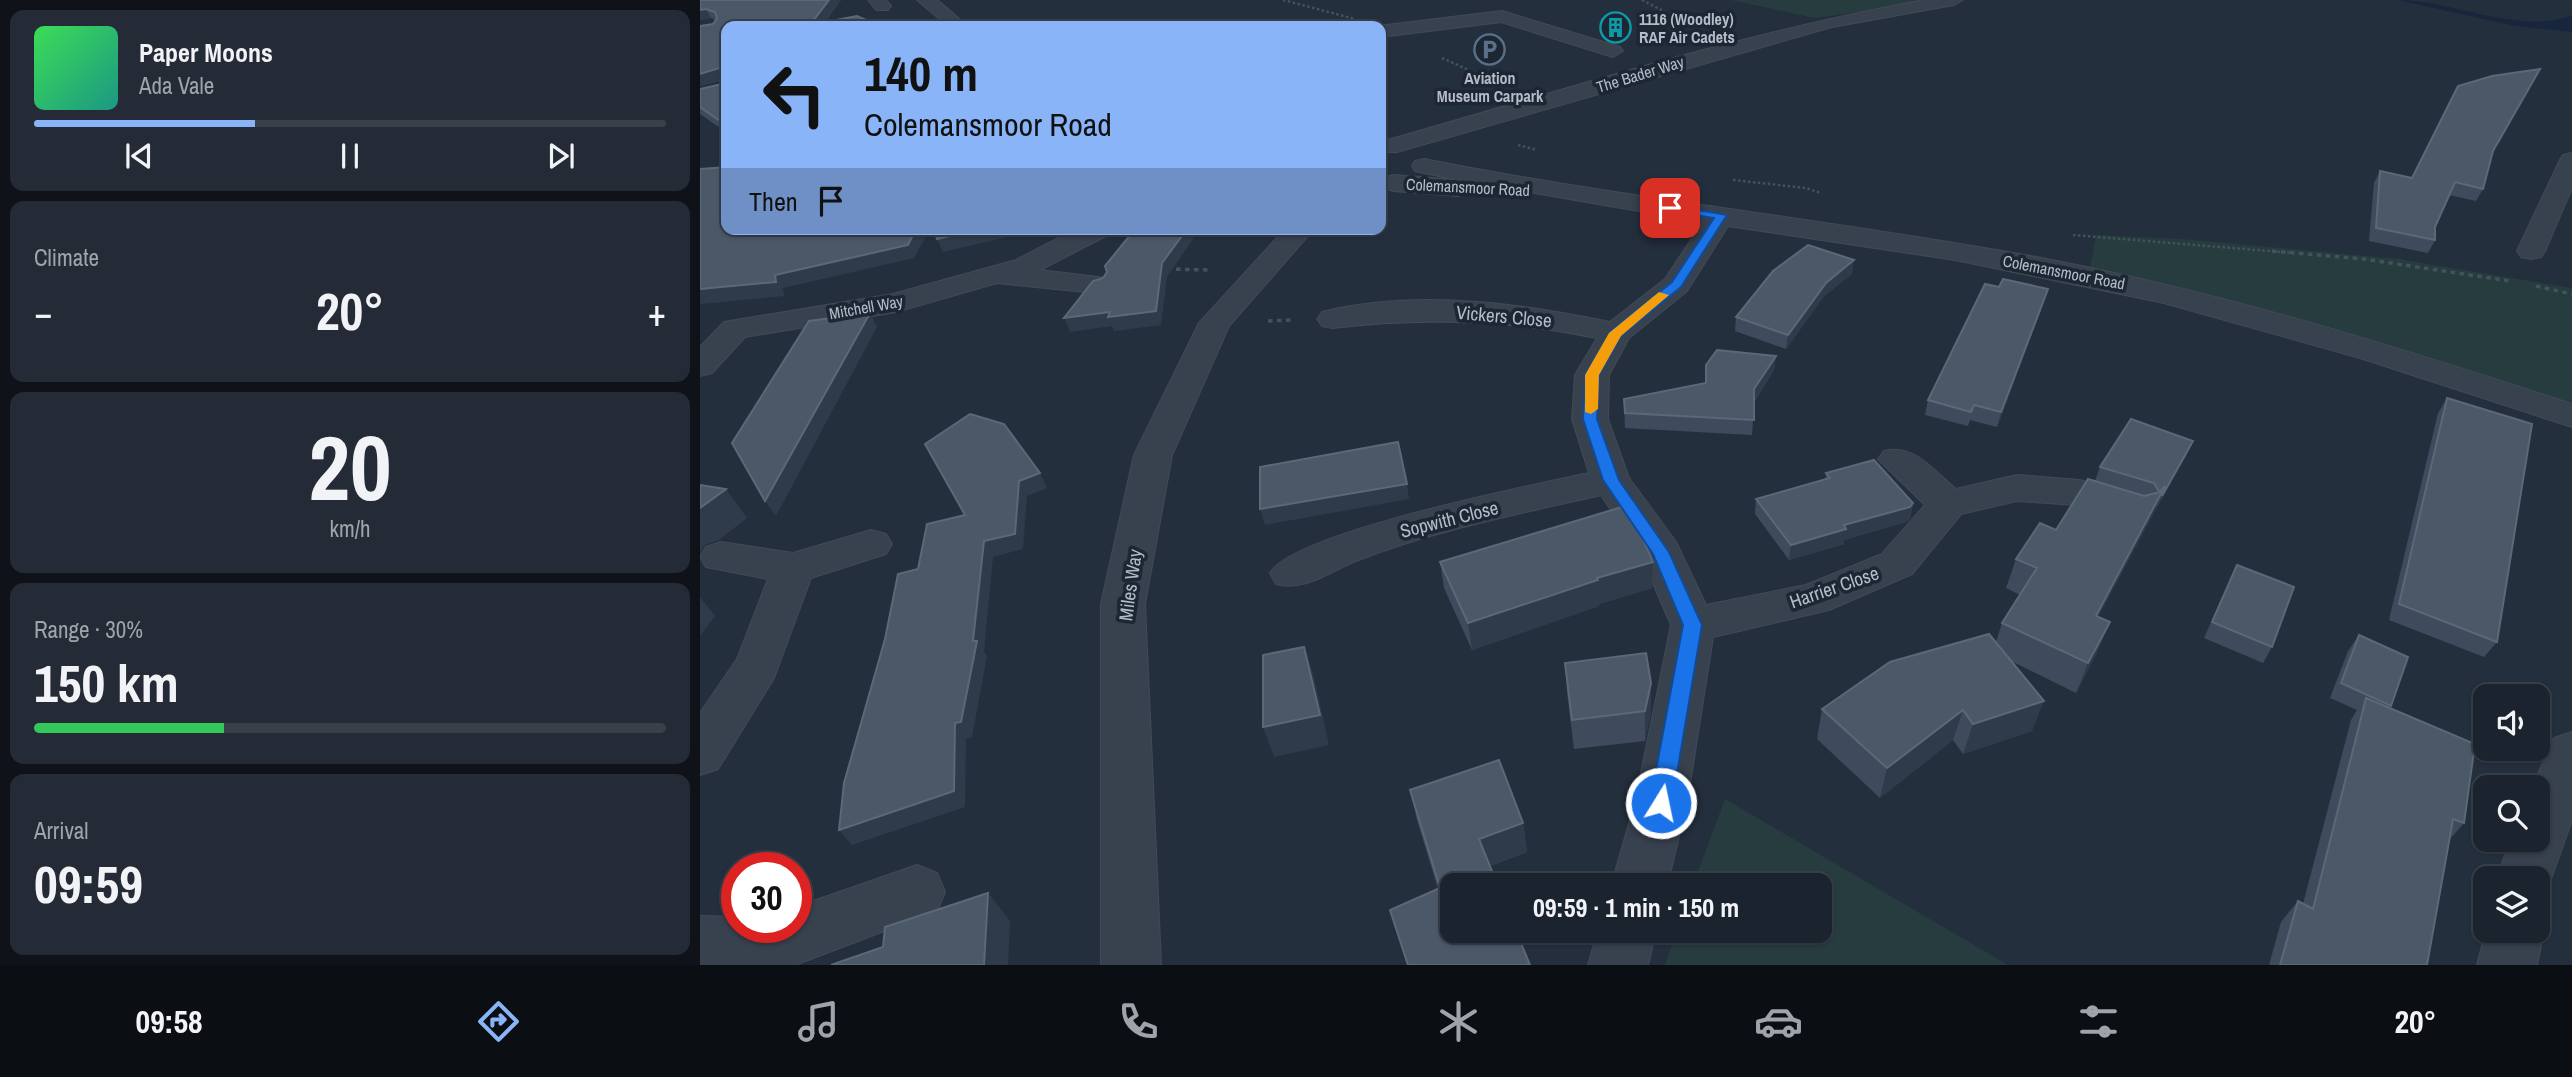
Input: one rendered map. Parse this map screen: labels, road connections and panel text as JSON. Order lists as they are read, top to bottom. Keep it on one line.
{"streets":{"street":["The Bader Way","Colemansmoor Road","Mitchell Way","Vickers Close","Sopwith Close","Miles Way","Harrier Close"]},"crossings":[["The Bader Way","Colemansmoor Road"]],"places":{"building":["1116 (Woodley) RAF Air Cadets"],"parking":["Aviation Museum Carpark"]},"page":{"turn":["140 m","Colemansmoor Road"],"song":["Paper Moons","Ada Vale"],"then":"Then","tile":["Climate",["20","km/h"],["Range · 30%","150 km"],["Arrival","09:59"]],"heat":["−","20°","+"],"limit":"30","trip":"09:59 · 1 min · 150 m","tabs":["09:58","20°"]}}
